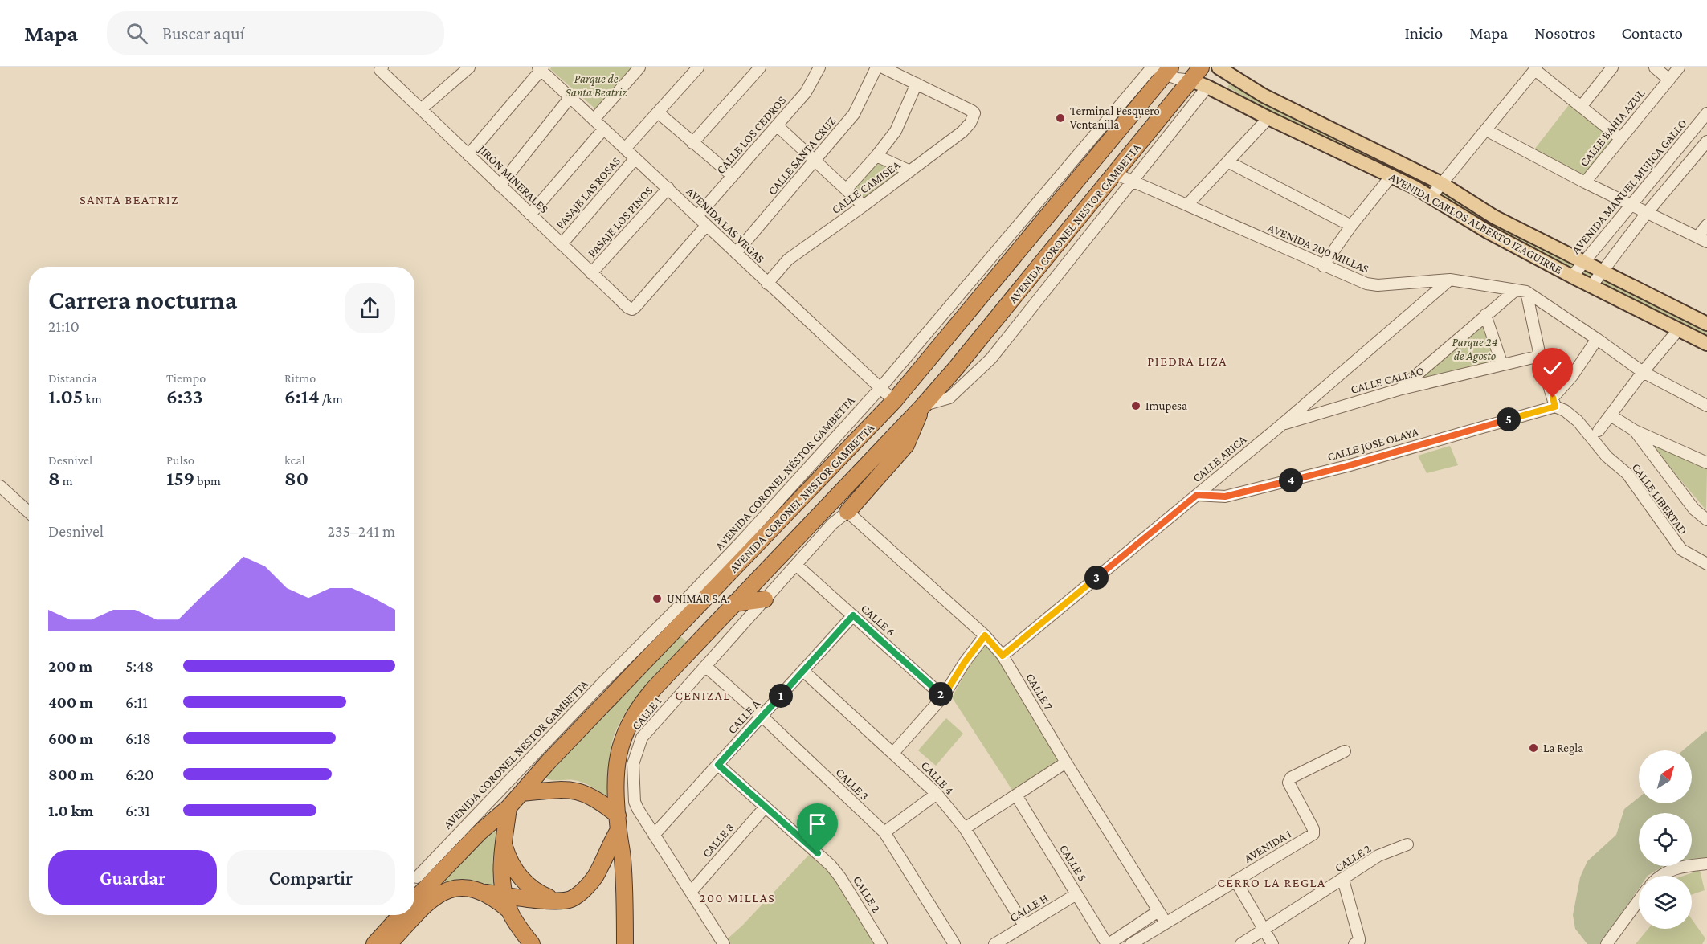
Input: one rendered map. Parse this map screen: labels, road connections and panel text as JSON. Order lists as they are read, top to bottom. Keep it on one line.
{"streets":{"highway":["AVENIDA CORONEL NESTOR GAMBETTA"],"main road":["AVENIDA CARLOS ALBERTO IZAGUIRRE"],"street":["CALLE BAHIA AZUL","CALLE LOS CEDROS","CALLE SANTA CRUZ","JIRÓN MINERALES","AVENIDA MANUEL MUJICA GALLO","CALLE CAMISEA","PASAJE LAS ROSAS","PASAJE LOS PINOS","AVENIDA LAS VEGAS","AVENIDA 200 MILLAS","CALLE CALLAO","CALLE JOSE OLAYA","CALLE ARICA","AVENIDA CORONEL NÉSTOR GAMBETTA","CALLE LIBERTAD","CALLE 6","CALLE 7","CALLE 1","CALLE A","CALLE 4","CALLE 3","CALLE 8","AVENIDA 1","CALLE 2","CALLE 5","CALLE H"]},"crossings":[["CALLE LOS CEDROS","AVENIDA LAS VEGAS"],["CALLE SANTA CRUZ","AVENIDA LAS VEGAS"],["JIRÓN MINERALES","PASAJE LAS ROSAS"],["JIRÓN MINERALES","PASAJE LOS PINOS"],["JIRÓN MINERALES","AVENIDA LAS VEGAS"],["AVENIDA MANUEL MUJICA GALLO","AVENIDA CARLOS ALBERTO IZAGUIRRE"],["CALLE CAMISEA","AVENIDA LAS VEGAS"],["PASAJE LAS ROSAS","AVENIDA LAS VEGAS"],["PASAJE LOS PINOS","AVENIDA LAS VEGAS"],["AVENIDA CORONEL NESTOR GAMBETTA","AVENIDA CARLOS ALBERTO IZAGUIRRE"],["AVENIDA CORONEL NESTOR GAMBETTA","AVENIDA LAS VEGAS"],["AVENIDA CORONEL NESTOR GAMBETTA","AVENIDA 200 MILLAS"],["AVENIDA CORONEL NESTOR GAMBETTA","AVENIDA CORONEL NÉSTOR GAMBETTA"],["AVENIDA LAS VEGAS","AVENIDA CORONEL NÉSTOR GAMBETTA"],["AVENIDA 200 MILLAS","CALLE ARICA"],["CALLE CALLAO","CALLE ARICA"],["CALLE JOSE OLAYA","CALLE ARICA"],["CALLE JOSE OLAYA","CALLE LIBERTAD"],["CALLE ARICA","CALLE 7"],["CALLE 6","CALLE 1"],["CALLE 6","CALLE A"],["CALLE 7","CALLE 1"],["CALLE 7","AVENIDA 1"],["CALLE 1","CALLE A"],["CALLE 1","CALLE 3"],["CALLE 1","CALLE 8"],["CALLE A","CALLE 4"],["CALLE A","CALLE 3"],["CALLE A","CALLE 2"],["CALLE 4","CALLE H"],["CALLE 8","CALLE 2"],["CALLE 5","CALLE H"]],"districts":["SANTA BEATRIZ","PIEDRA LIZA","CENIZAL","CERRO LA REGLA","200 MILLAS"],"parks":["Parque de Santa Beatriz","Parque 24 de Agosto"],"places":["Terminal Pesquero Ventanilla","Imupesa","UNIMAR S.A.","La Regla"],"north":"top right","page":{"header":"Mapa","search":"Buscar aquí","nav":["Inicio","Mapa","Nosotros","Contacto"],"heading":["Carrera nocturna","21:10"],"stats":[["Distancia","1.05 km"],["Tiempo","6:33"],["Ritmo","6:14 /km"],["Desnivel","8 m"],["Pulso","159 bpm"],["kcal","80"]],"pins":["5","4","3","2","1"],"chart":["Desnivel","235–241 m"],"list":[{"name":"200 m","note":"5:48"},{"name":"400 m","note":"6:11"},{"name":"600 m","note":"6:18"},{"name":"800 m","note":"6:20"},{"name":"1.0 km","note":"6:31"}],"buttons":["Guardar","Compartir"]}}
